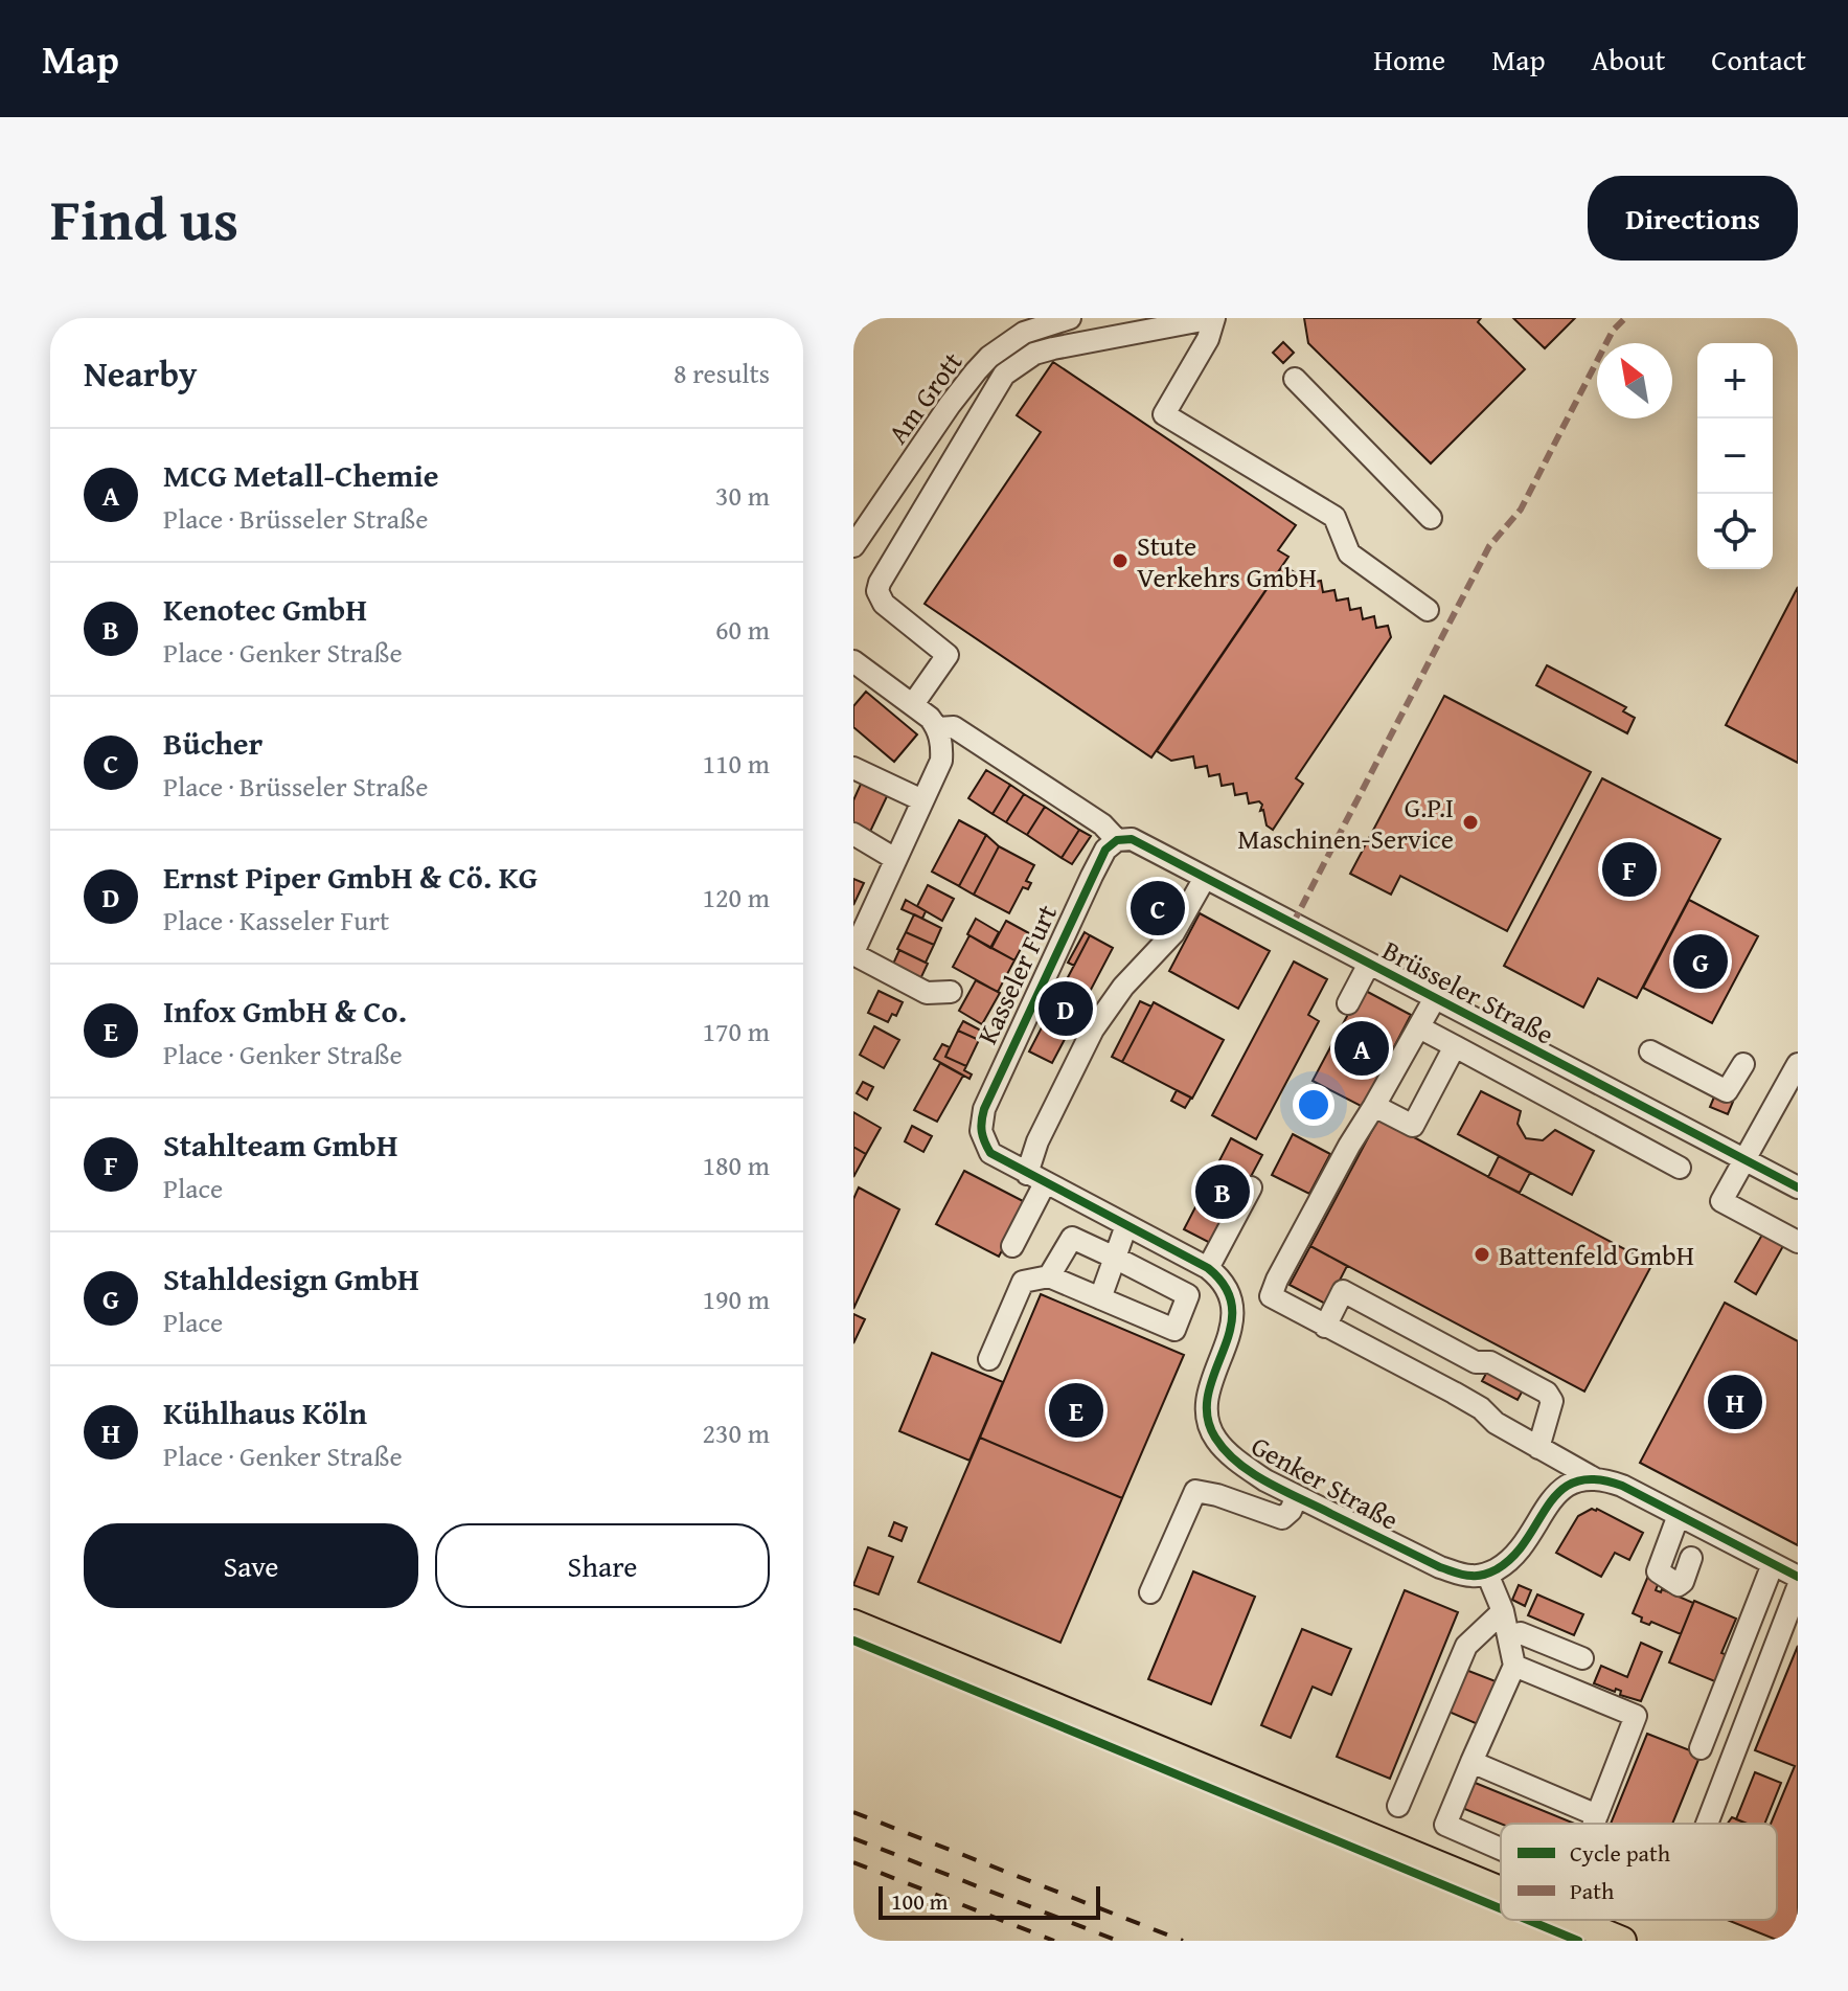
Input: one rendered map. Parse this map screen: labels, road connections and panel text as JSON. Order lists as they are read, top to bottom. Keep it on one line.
{"streets":{"street":["Am Grott","Kasseler Furt","Brüsseler Straße","Genker Straße"]},"crossings":[["Kasseler Furt","Brüsseler Straße"],["Kasseler Furt","Genker Straße"]],"places":["Stute Verkehrs GmbH","G.P.I Maschinen-Service","Battenfeld GmbH"],"legend":["Cycle path","Path"],"scale_bar":"100 m","north":"top left","page":{"header":"Map","nav":["Home","Map","About","Contact"],"title":"Find us","buttons":["Directions",["Save","Share"]],"heading":["Nearby","8 results"],"map_buttons":["+","−"],"list":[{"mark":"A","name":"MCG Metall-Chemie","note":"Place · Brüsseler Straße","value":"30 m"},{"mark":"B","name":"Kenotec GmbH","note":"Place · Genker Straße","value":"60 m"},{"mark":"C","name":"Bücher","note":"Place · Brüsseler Straße","value":"110 m"},{"mark":"D","name":"Ernst Piper GmbH & Cö. KG","note":"Place · Kasseler Furt","value":"120 m"},{"mark":"E","name":"Infox GmbH & Co.","note":"Place · Genker Straße","value":"170 m"},{"mark":"F","name":"Stahlteam GmbH","note":"Place","value":"180 m"},{"mark":"G","name":"Stahldesign GmbH","note":"Place","value":"190 m"},{"mark":"H","name":"Kühlhaus Köln","note":"Place · Genker Straße","value":"230 m"}],"pins":["F","C","G","D","A","B","H","E"],"scale":"100 m"}}
